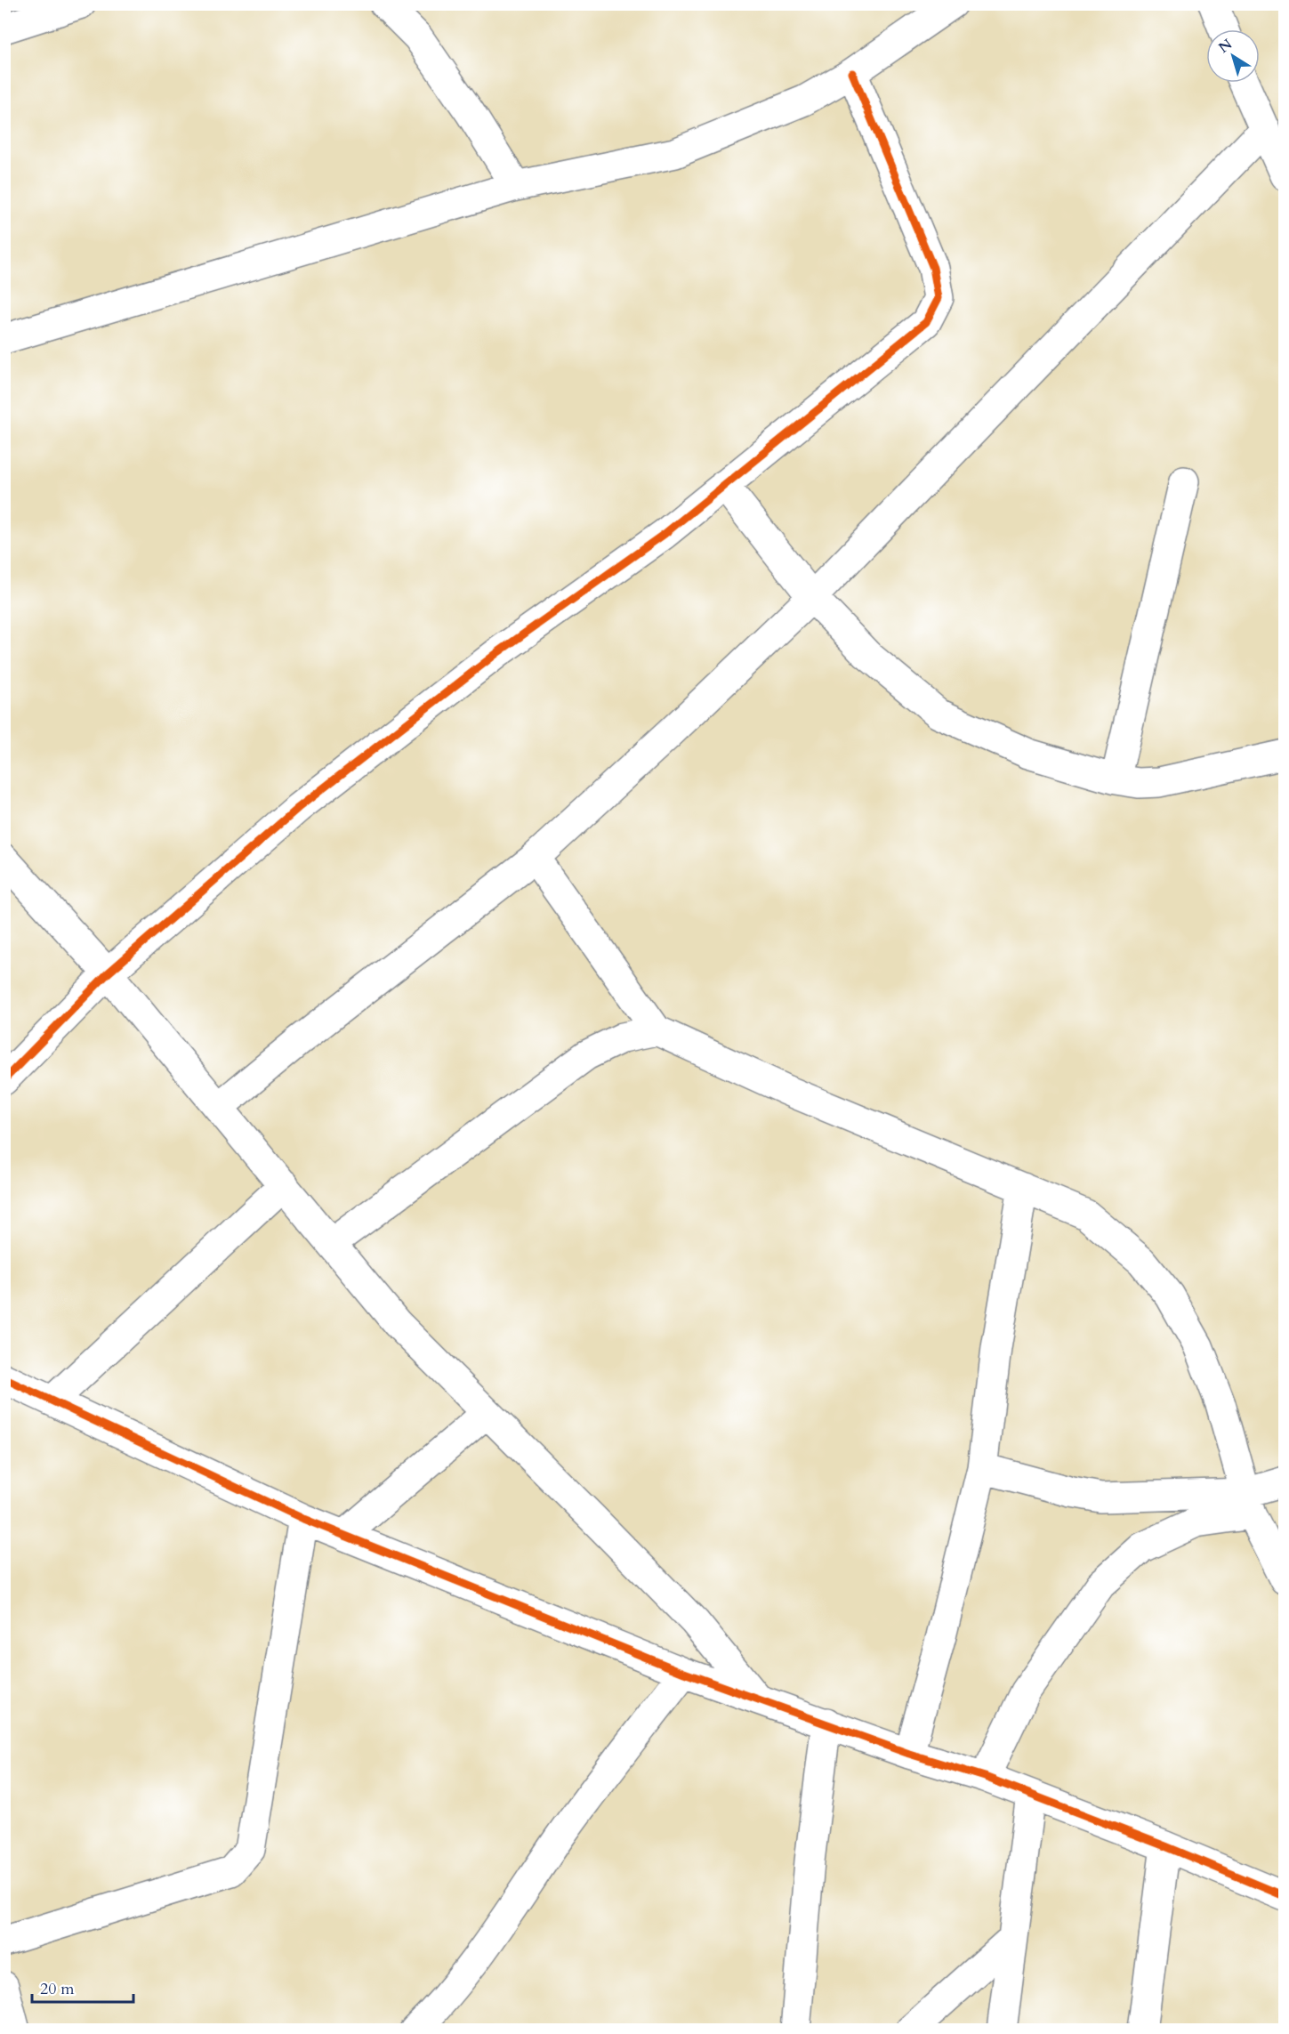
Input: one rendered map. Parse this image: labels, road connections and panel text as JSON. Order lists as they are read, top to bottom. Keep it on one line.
{"scale_bar":"20 m","north":"top left"}
